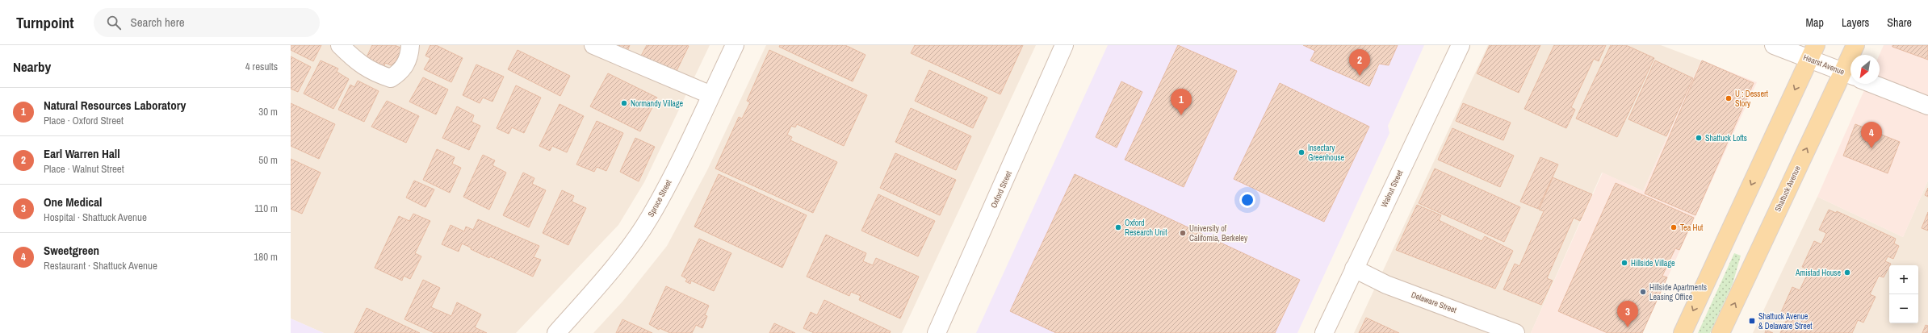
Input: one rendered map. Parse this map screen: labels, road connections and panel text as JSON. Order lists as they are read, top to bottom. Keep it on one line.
{"streets":{"main road":["Shattuck Avenue"],"street":["Hearst Avenue","Walnut Street","Oxford Street","Spruce Street","Delaware Street"]},"crossings":[["Hearst Avenue","Shattuck Avenue"],["Walnut Street","Delaware Street"]],"places":{"other":["U : Dessert Story","Normandy Village","Shattuck Lofts","Insectary Greenhouse","Oxford Research Unit","Tea Hut","University of California, Berkeley","Hillside Village","Amistad House","Hillside Apartments Leasing Office"],"transit":["Shattuck Avenue & Delaware Street"]},"north":"bottom left","page":{"header":"Turnpoint","search":"Search here","nav":["Map","Layers","Share"],"heading":["Nearby","4 results"],"pins":["2","1","4","3"],"list":[{"mark":"1","name":"Natural Resources Laboratory","note":"Place · Oxford Street","value":"30 m"},{"mark":"2","name":"Earl Warren Hall","note":"Place · Walnut Street","value":"50 m"},{"mark":"3","name":"One Medical","note":"Hospital · Shattuck Avenue","value":"110 m"},{"mark":"4","name":"Sweetgreen","note":"Restaurant · Shattuck Avenue","value":"180 m"}],"map_buttons":["+","−"]}}
